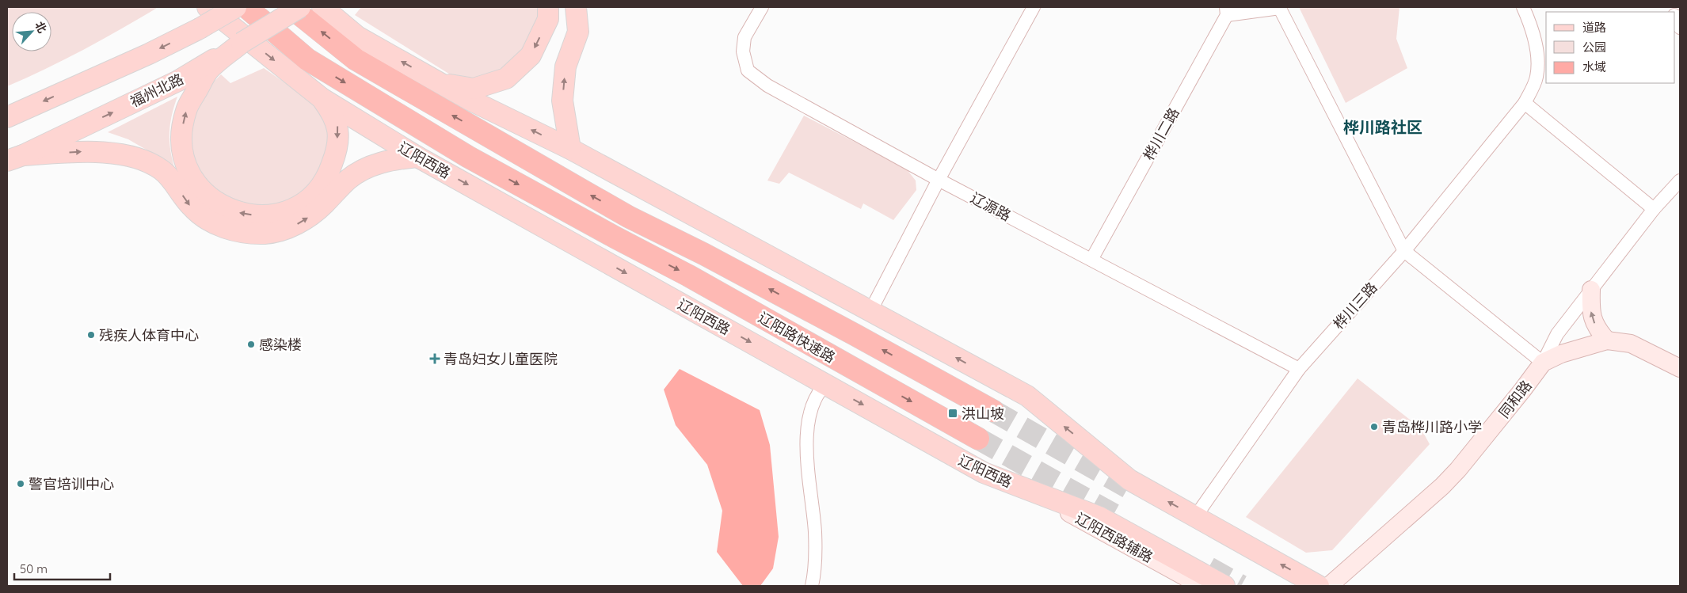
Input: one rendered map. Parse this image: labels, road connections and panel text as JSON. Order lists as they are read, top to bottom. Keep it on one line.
{"streets":{"highway":["辽阳西路","辽阳路快速路"],"main road":["福州北路"],"street":["桦川二路","辽源路","桦川三路","同和路","辽阳西路辅路"]},"crossings":[["桦川二路","辽源路"],["辽阳西路","辽阳路快速路"],["辽阳西路","辽阳西路辅路"],["辽源路","桦川三路"]],"districts":["桦川路社区"],"places":{"other":["残疾人体育中心","感染楼","青岛桦川路小学","警官培训中心"],"health":["青岛妇女儿童医院"],"transit":["洪山坡"]},"legend":["道路","公园","水域"],"scale_bar":"50 m","north":"top right"}
